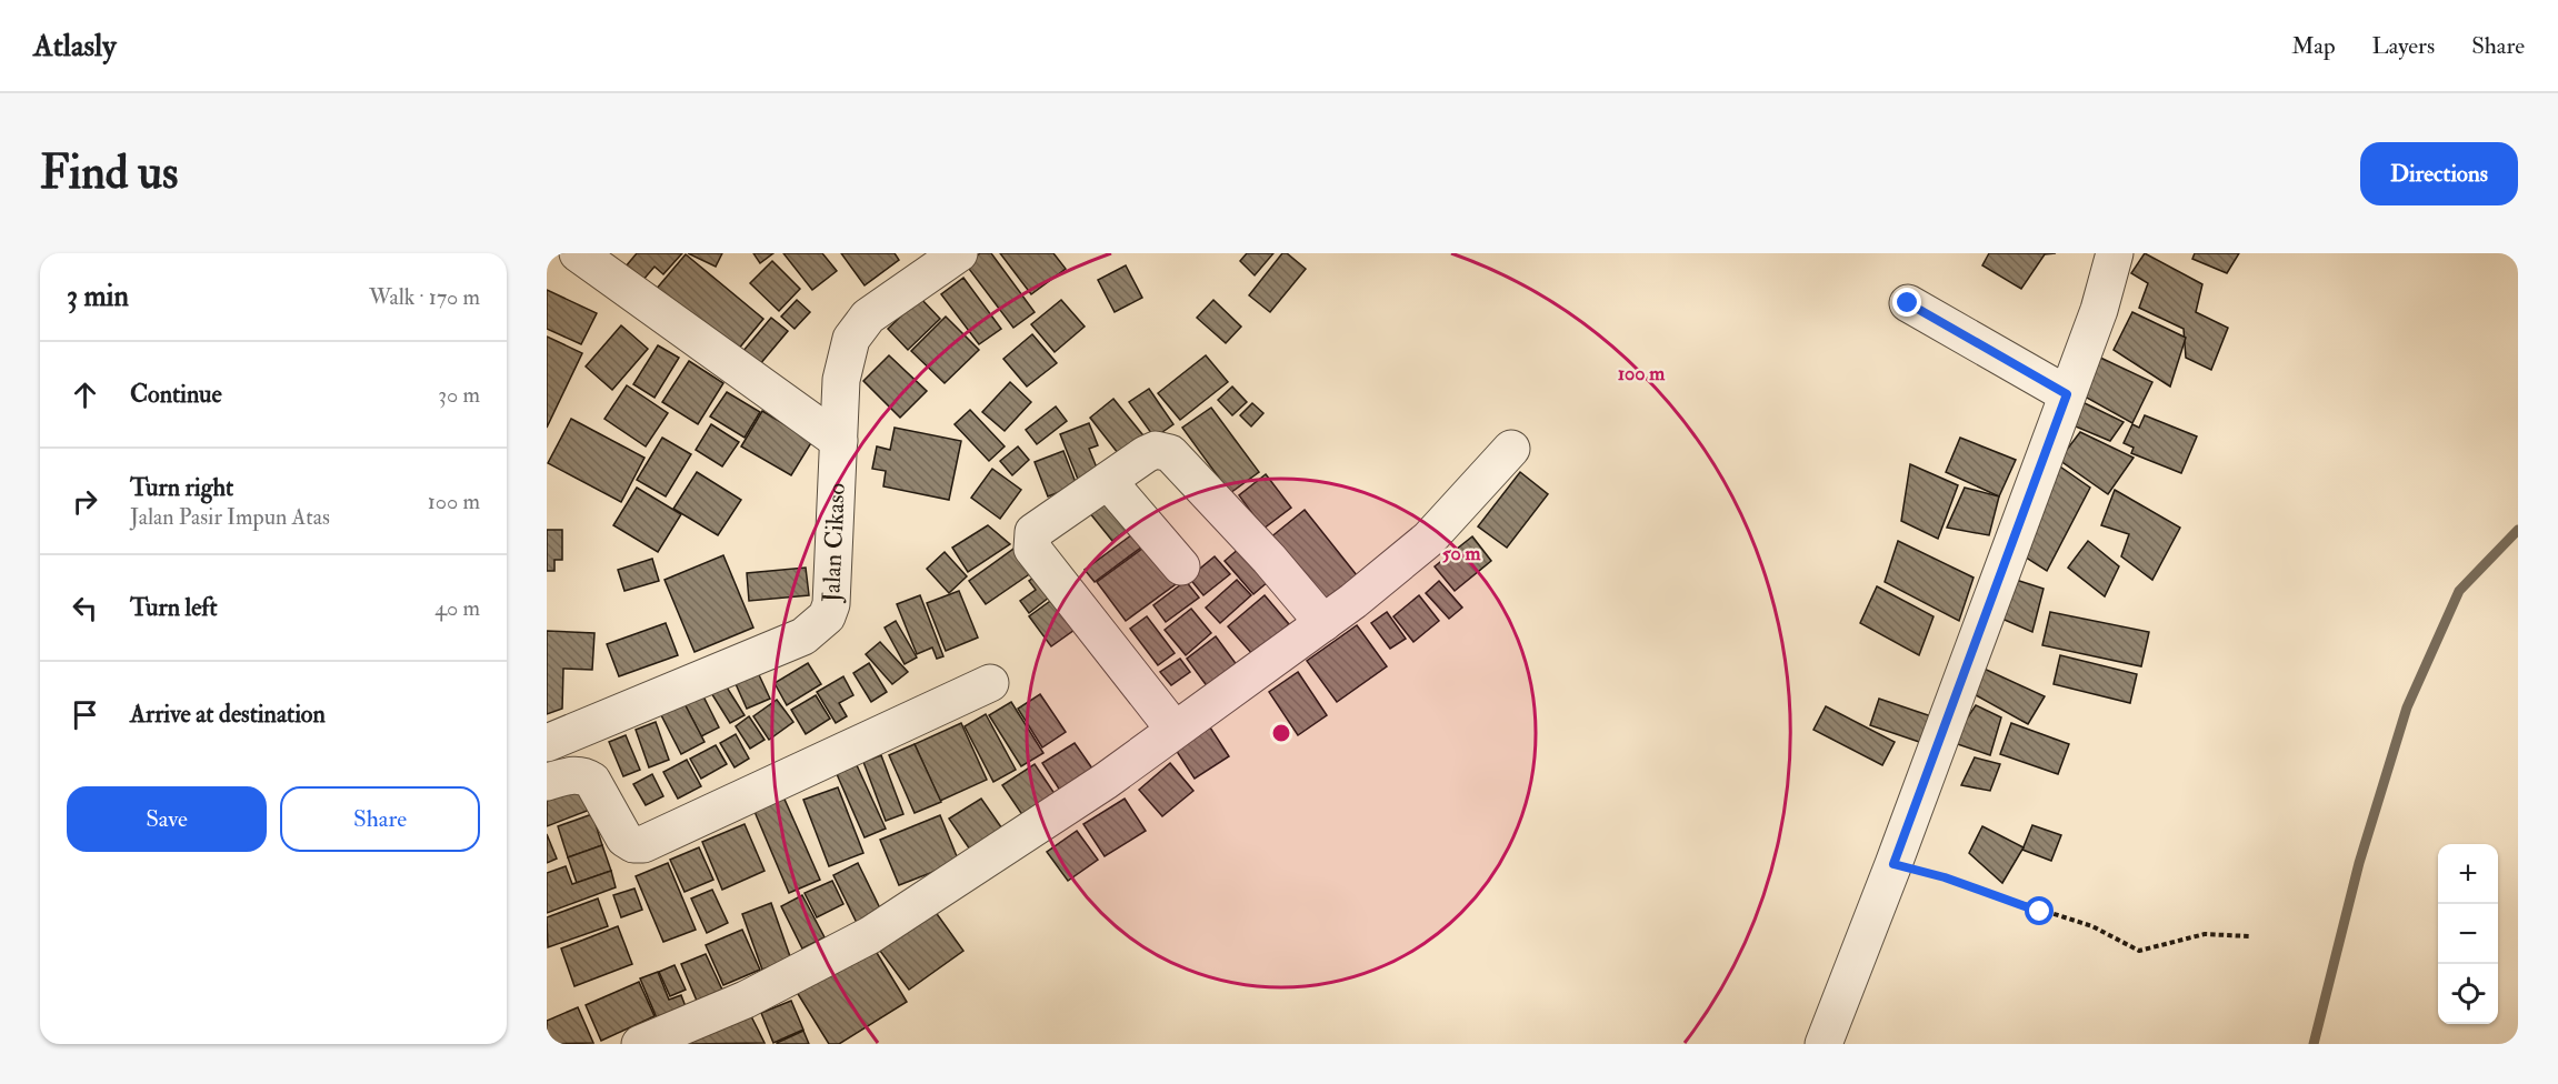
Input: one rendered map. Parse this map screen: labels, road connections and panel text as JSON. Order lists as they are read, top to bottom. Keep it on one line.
{"streets":{"street":["Jalan Cikaso"]},"page":{"header":"Atlasly","nav":["Map","Layers","Share"],"buttons":["Directions",["Save","Share"]],"title":"Find us","heading":["3 min","Walk · 170 m"],"list":[["Continue","30 m"],["Turn right","Jalan Pasir Impun Atas","100 m"],["Turn left","40 m"],"Arrive at destination"],"map_buttons":["+","−"]},"rings":["100 m","50 m"]}
